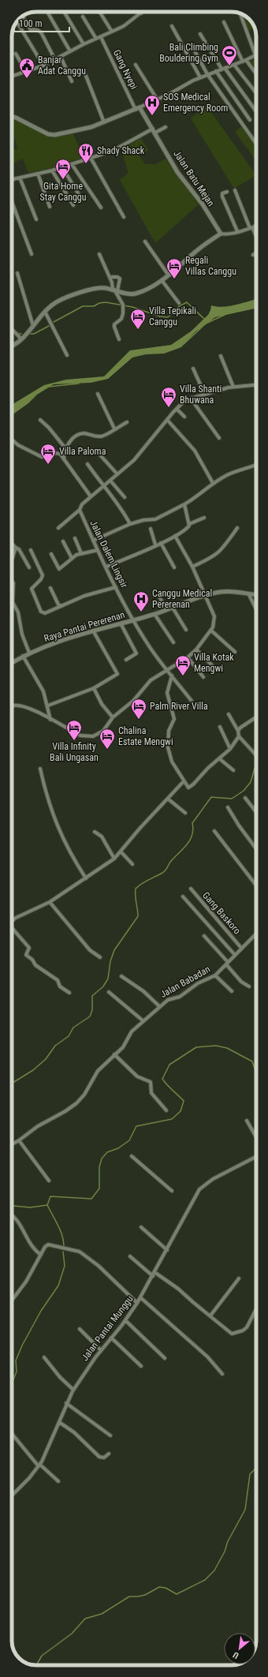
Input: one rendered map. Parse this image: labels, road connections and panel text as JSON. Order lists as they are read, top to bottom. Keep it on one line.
{"streets":{"street":["Gang Nyepi","Jalan Batu Mejan","Jalan Dalem Lingsir","Raya Pantai Pererenan","Gang Baskoro","Jalan Babadan","Jalan Pantai Munggu"]},"crossings":[["Gang Nyepi","Jalan Batu Mejan"],["Jalan Dalem Lingsir","Raya Pantai Pererenan"],["Gang Baskoro","Jalan Babadan"]],"places":{"sports":["Bali Climbing Bouldering Gym"],"public building":["Banjar Adat Canggu"],"hospital":["SOS Medical Emergency Room","Canggu Medical Pererenan"],"restaurant":["Shady Shack"],"hotel":["Gita Home Stay Canggu","Regali Villas Canggu","Villa Tepikali Canggu","Villa Shanti Bhuwana","Villa Paloma","Villa Kotak Mengwi","Palm River Villa","Villa Infinity Bali Ungasan","Chalina Estate Mengwi"]},"scale_bar":"100 m","north":"bottom left"}
